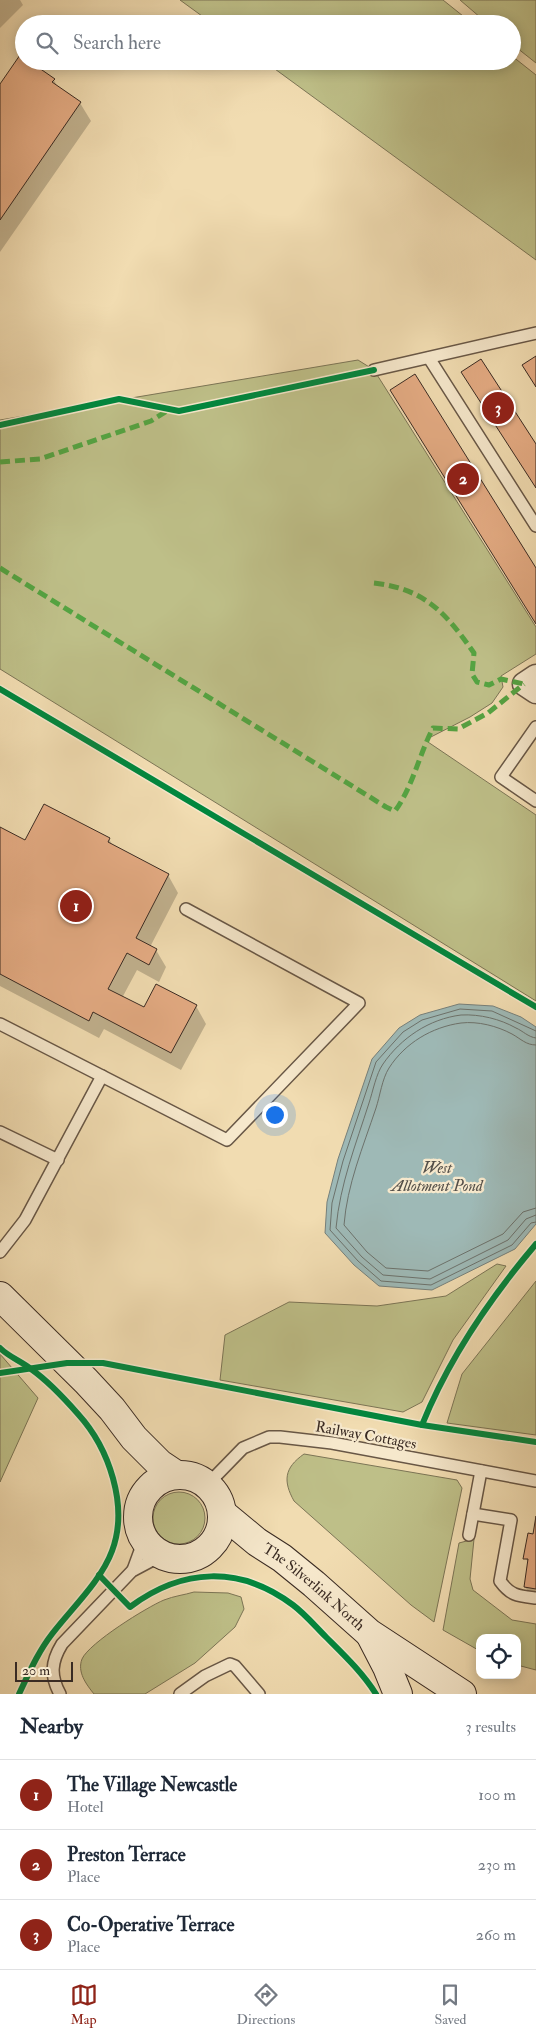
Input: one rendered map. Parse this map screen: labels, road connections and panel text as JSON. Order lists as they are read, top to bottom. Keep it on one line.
{"streets":{"street":["The Silverlink North"],"lane":["Railway Cottages"]},"crossings":[["Railway Cottages","The Silverlink North"]],"water":["West Allotment Pond"],"scale_bar":"20 m","page":{"search":"Search here","pins":["3","2","1"],"scale":"20 m","heading":["Nearby","3 results"],"list":[{"mark":"1","name":"The Village Newcastle","note":"Hotel","value":"100 m"},{"mark":"2","name":"Preston Terrace","note":"Place","value":"230 m"},{"mark":"3","name":"Co-Operative Terrace","note":"Place","value":"260 m"}],"nav":["Map","Directions","Saved"]}}
